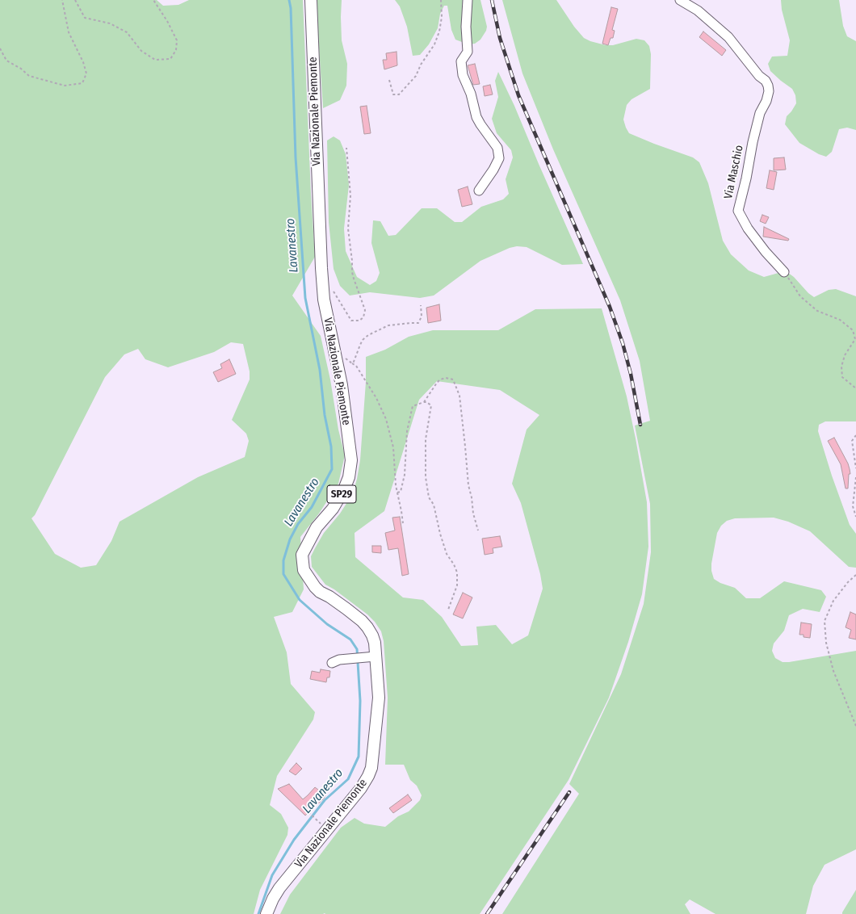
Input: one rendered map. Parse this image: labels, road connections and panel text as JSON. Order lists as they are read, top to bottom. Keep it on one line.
{"streets":{"main road":["Via Nazionale Piemonte","SP29"],"street":["Via Maschio"]},"water":["Lavanestro"]}
